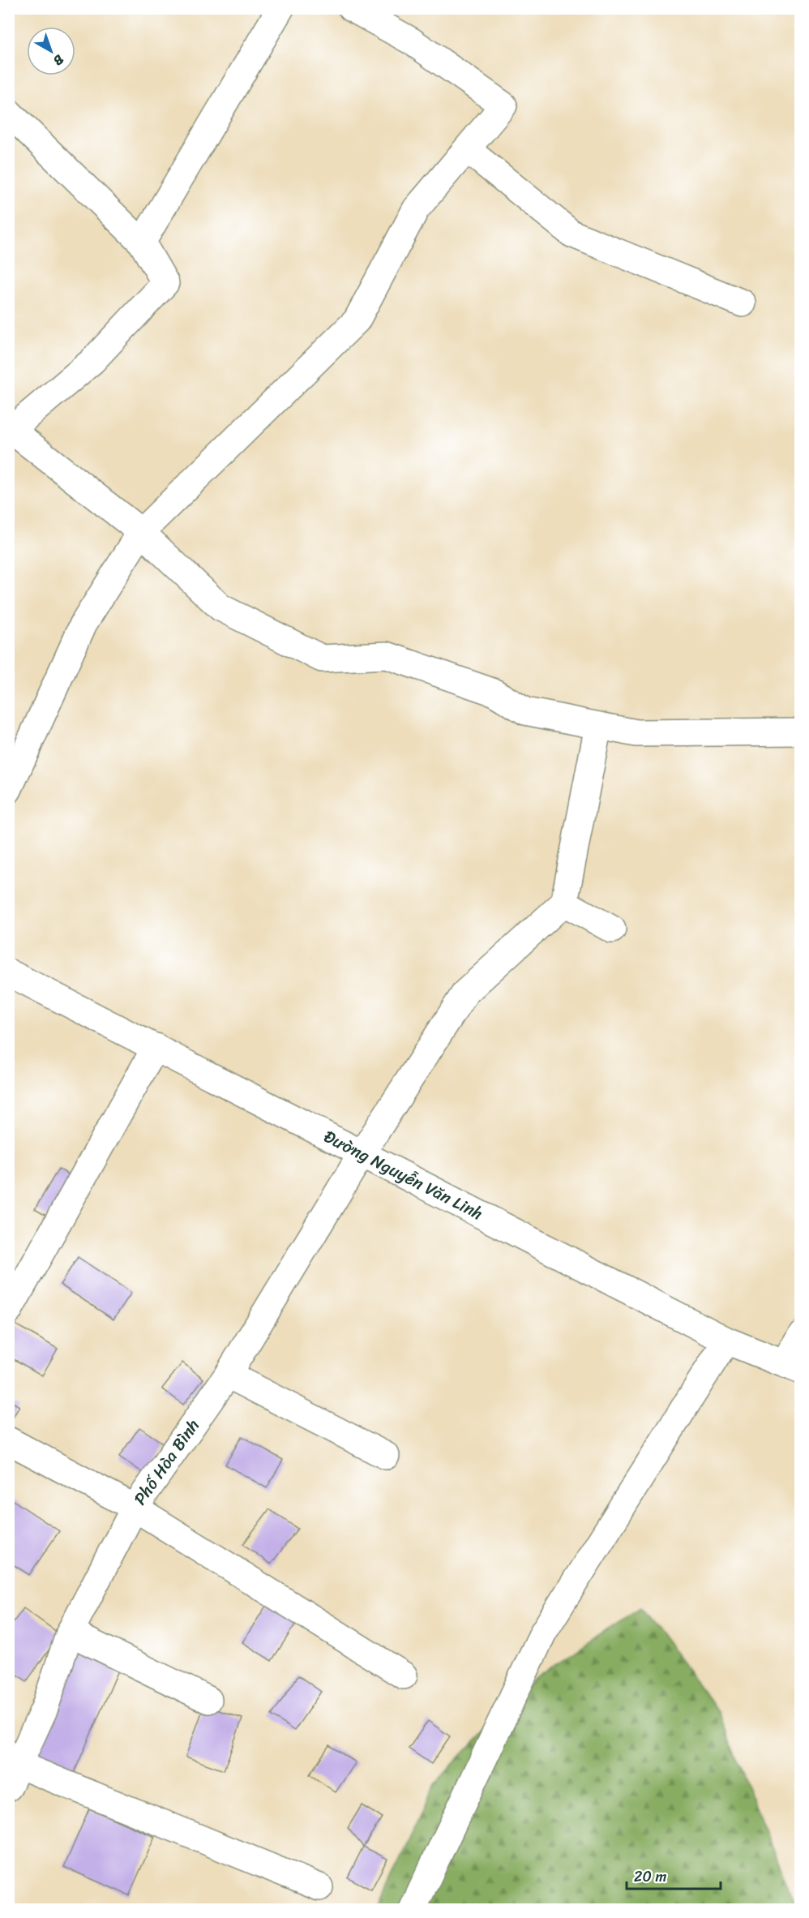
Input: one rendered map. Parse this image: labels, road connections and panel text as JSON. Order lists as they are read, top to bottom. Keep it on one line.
{"streets":{"street":["Đường Nguyễn Văn Linh","Phố Hòa Bình"]},"crossings":[["Đường Nguyễn Văn Linh","Phố Hòa Bình"]],"scale_bar":"20 m","north":"bottom right"}
